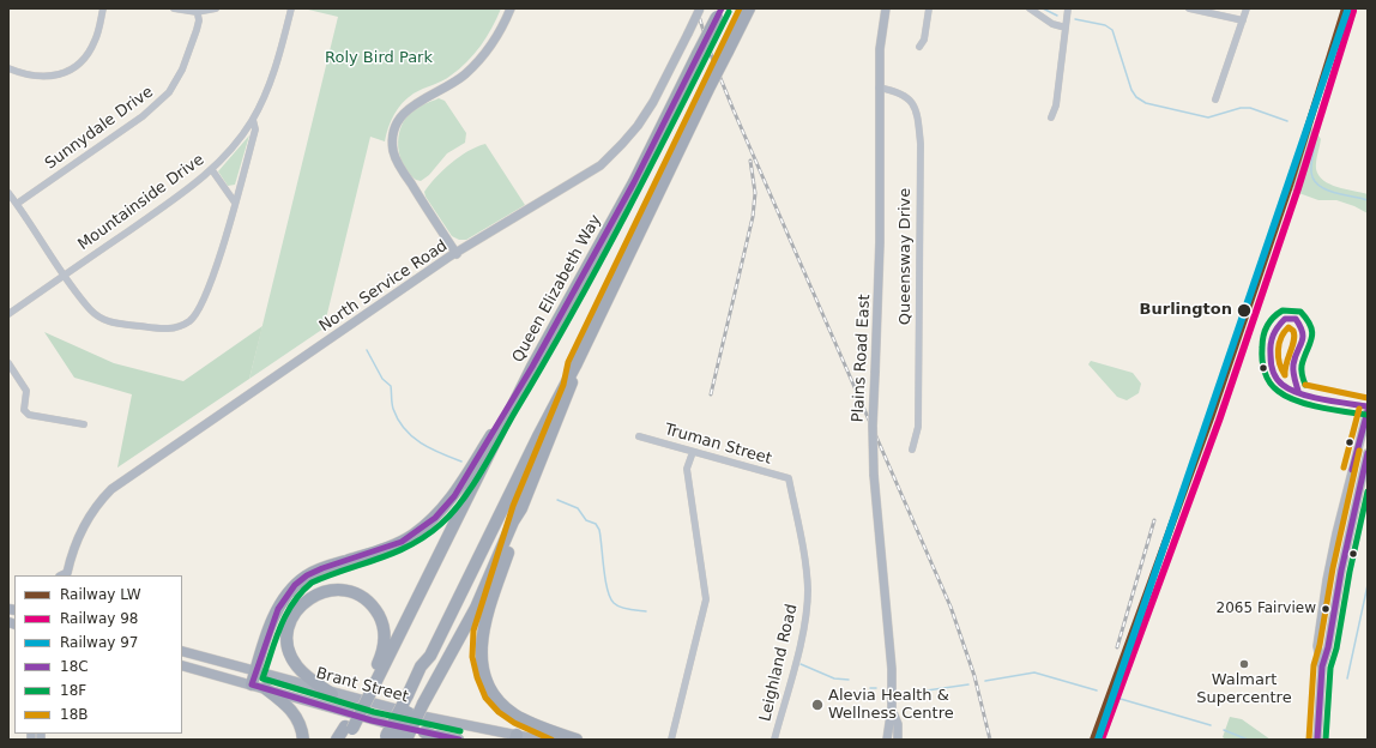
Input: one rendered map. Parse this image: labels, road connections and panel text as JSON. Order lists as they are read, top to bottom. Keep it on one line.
{"streets":{"highway":["Queen Elizabeth Way"],"main road":["North Service Road","Plains Road East","Brant Street"],"street":["Sunnydale Drive","Mountainside Drive","Queensway Drive","Truman Street","Leighland Road"]},"crossings":[["Queensway Drive","Plains Road East"],["Truman Street","Leighland Road"]],"parks":["Roly Bird Park"],"places":["Burlington","2065 Fairview","Walmart Supercentre","Alevia Health & Wellness Centre"],"lines":["rail line LW","transit line 18C","transit line 18B","rail line 98","rail line 97","transit line 18F"],"legend":["Railway LW","Railway 98","Railway 97","18C","18F","18B"]}
